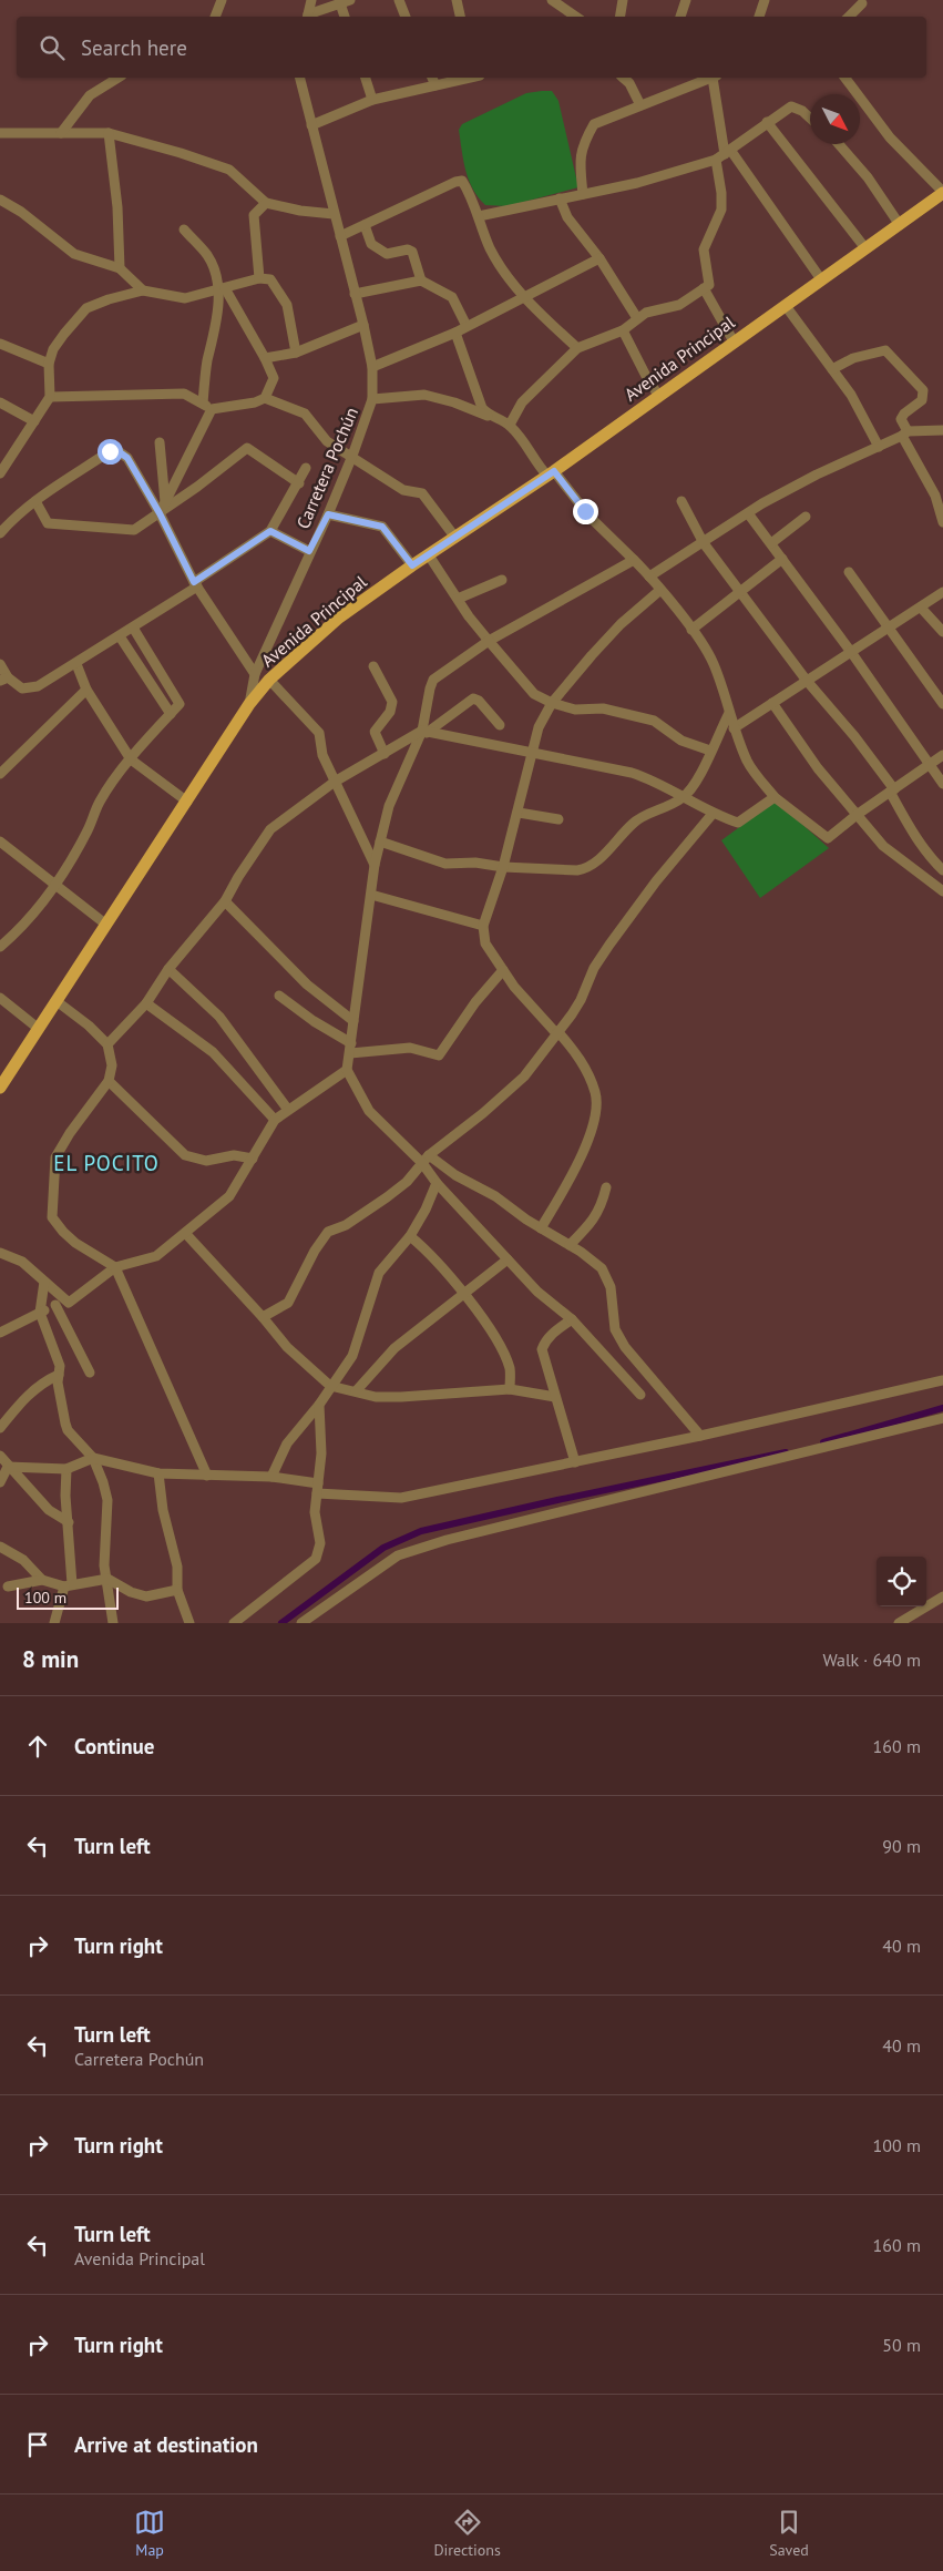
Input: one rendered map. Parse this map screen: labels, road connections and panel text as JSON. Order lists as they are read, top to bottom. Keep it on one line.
{"streets":{"main road":["Avenida Principal"],"street":["Carretera Pochún"]},"crossings":[["Avenida Principal","Carretera Pochún"]],"districts":["EL POCITO"],"scale_bar":"100 m","north":"bottom right","page":{"search":"Search here","scale":"100 m","heading":["8 min","Walk · 640 m"],"list":[["Continue","160 m"],["Turn left","90 m"],["Turn right","40 m"],["Turn left","Carretera Pochún","40 m"],["Turn right","100 m"],["Turn left","Avenida Principal","160 m"],["Turn right","50 m"],"Arrive at destination"],"nav":["Map","Directions","Saved"]}}
